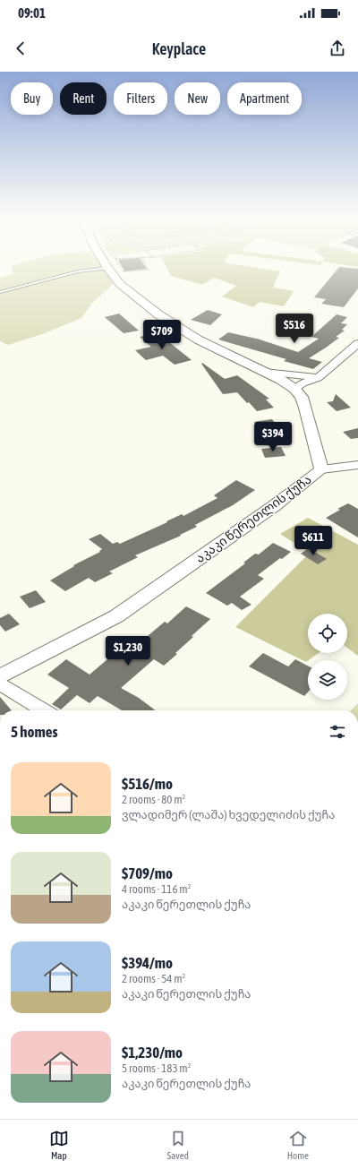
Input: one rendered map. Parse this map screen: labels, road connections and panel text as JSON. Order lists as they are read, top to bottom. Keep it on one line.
{"streets":{"street":["აკაკი წერეთლის ქუჩა"]},"page":{"status":"09:01","header":"Keyplace","chip":["Buy","Rent","Filters","New","Apartment"],"price":["$516","$709","$394","$611","$1,230"],"heading":"5 homes","list":[{"name":"$516/mo","note":"2 rooms · 80 m² · ვლადიმერ (ლაშა) ხვედელიძის ქუჩა"},{"name":"$709/mo","note":"4 rooms · 116 m² · აკაკი წერეთლის ქუჩა"},{"name":"$394/mo","note":"2 rooms · 54 m² · აკაკი წერეთლის ქუჩა"},{"name":"$1,230/mo","note":"5 rooms · 183 m² · აკაკი წერეთლის ქუჩა"}],"tabs":["Map","Saved","Home"]}}
